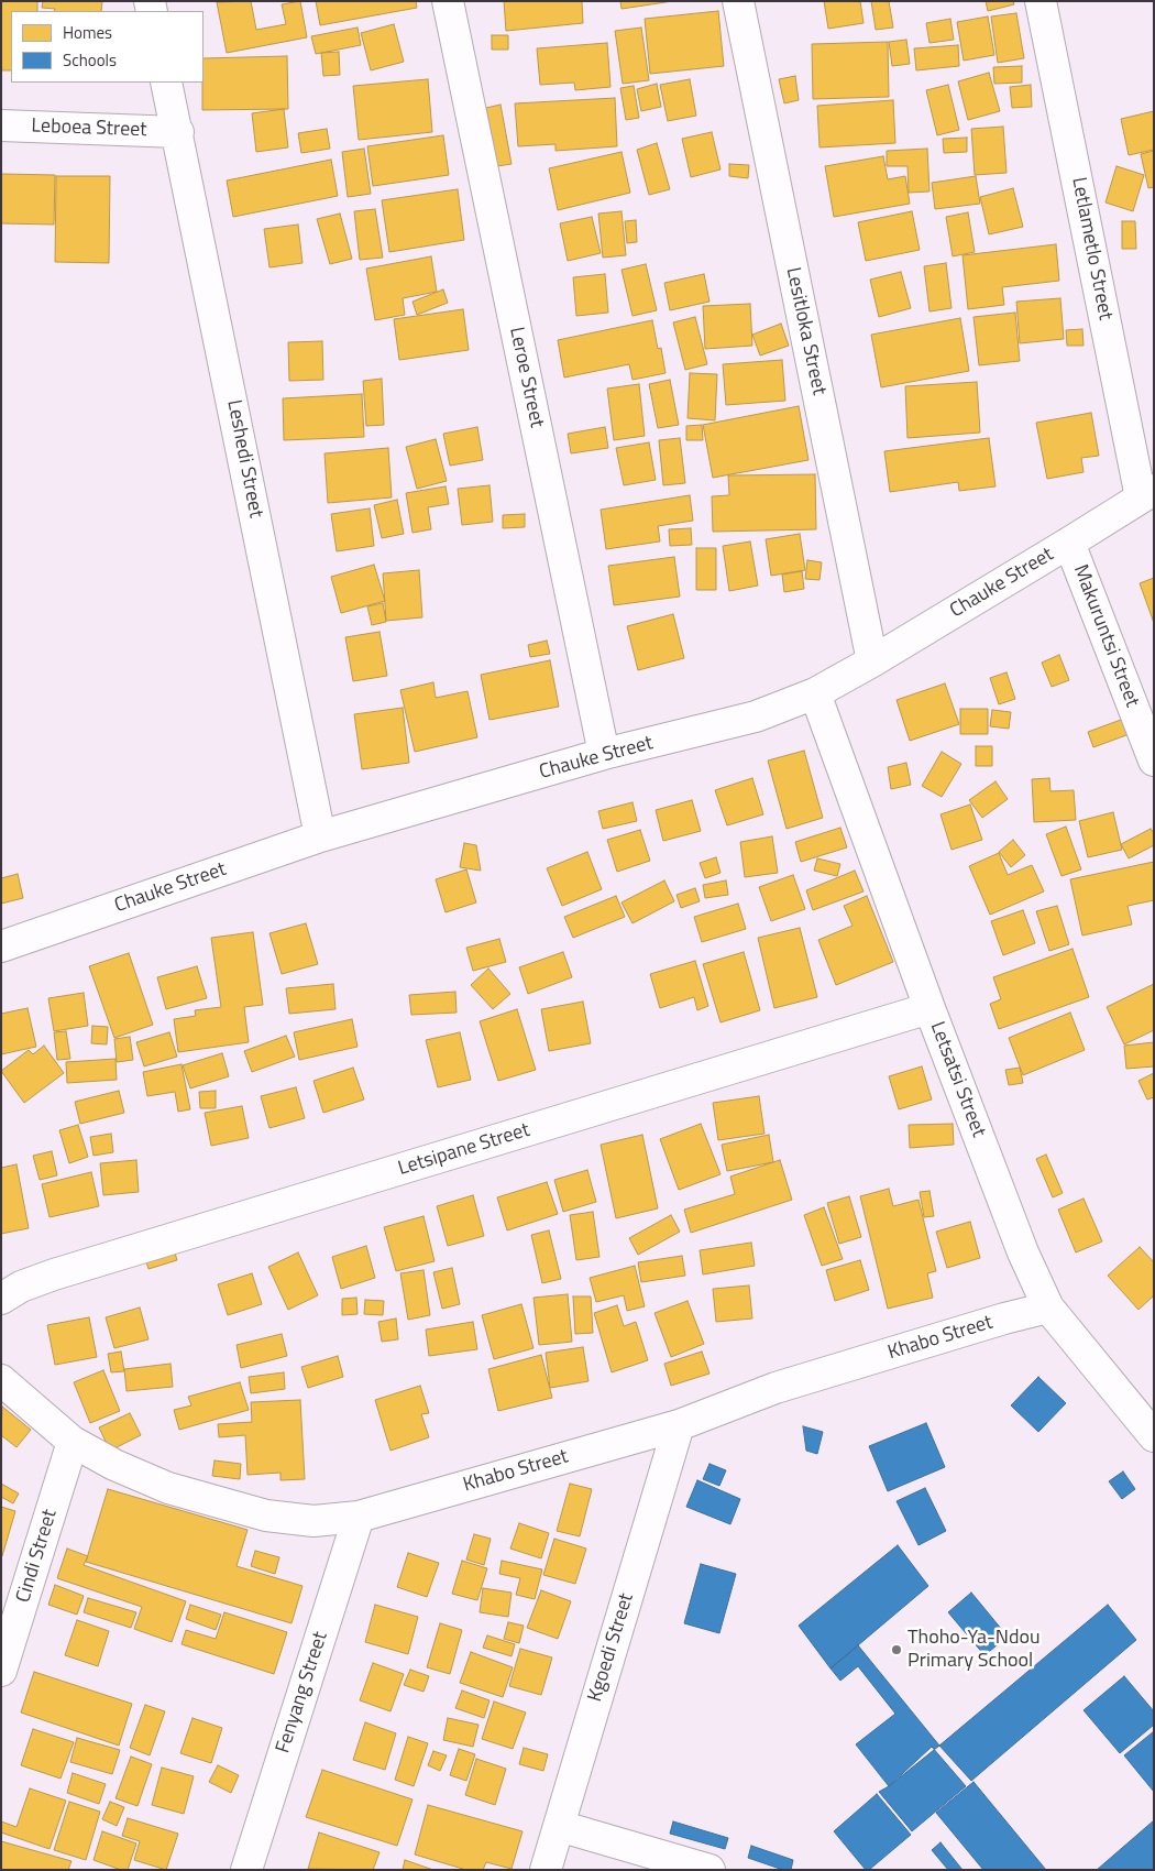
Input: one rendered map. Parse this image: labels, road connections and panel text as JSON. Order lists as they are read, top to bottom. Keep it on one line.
{"streets":{"street":["Leboea Street","Letlametlo Street","Lesitloka Street","Leroe Street","Leshedi Street","Chauke Street","Makuruntsi Street","Letsatsi Street","Letsipane Street","Khabo Street","Cindi Street","Kgoedi Street","Fenyang Street"]},"crossings":[["Leboea Street","Leshedi Street"],["Letlametlo Street","Chauke Street"],["Lesitloka Street","Chauke Street"],["Leroe Street","Chauke Street"],["Leshedi Street","Chauke Street"],["Chauke Street","Makuruntsi Street"],["Chauke Street","Letsatsi Street"],["Letsatsi Street","Letsipane Street"],["Letsatsi Street","Khabo Street"],["Khabo Street","Cindi Street"],["Khabo Street","Kgoedi Street"],["Khabo Street","Fenyang Street"]],"places":["Thoho-Ya-Ndou Primary School"],"legend":["Homes","Schools"]}
